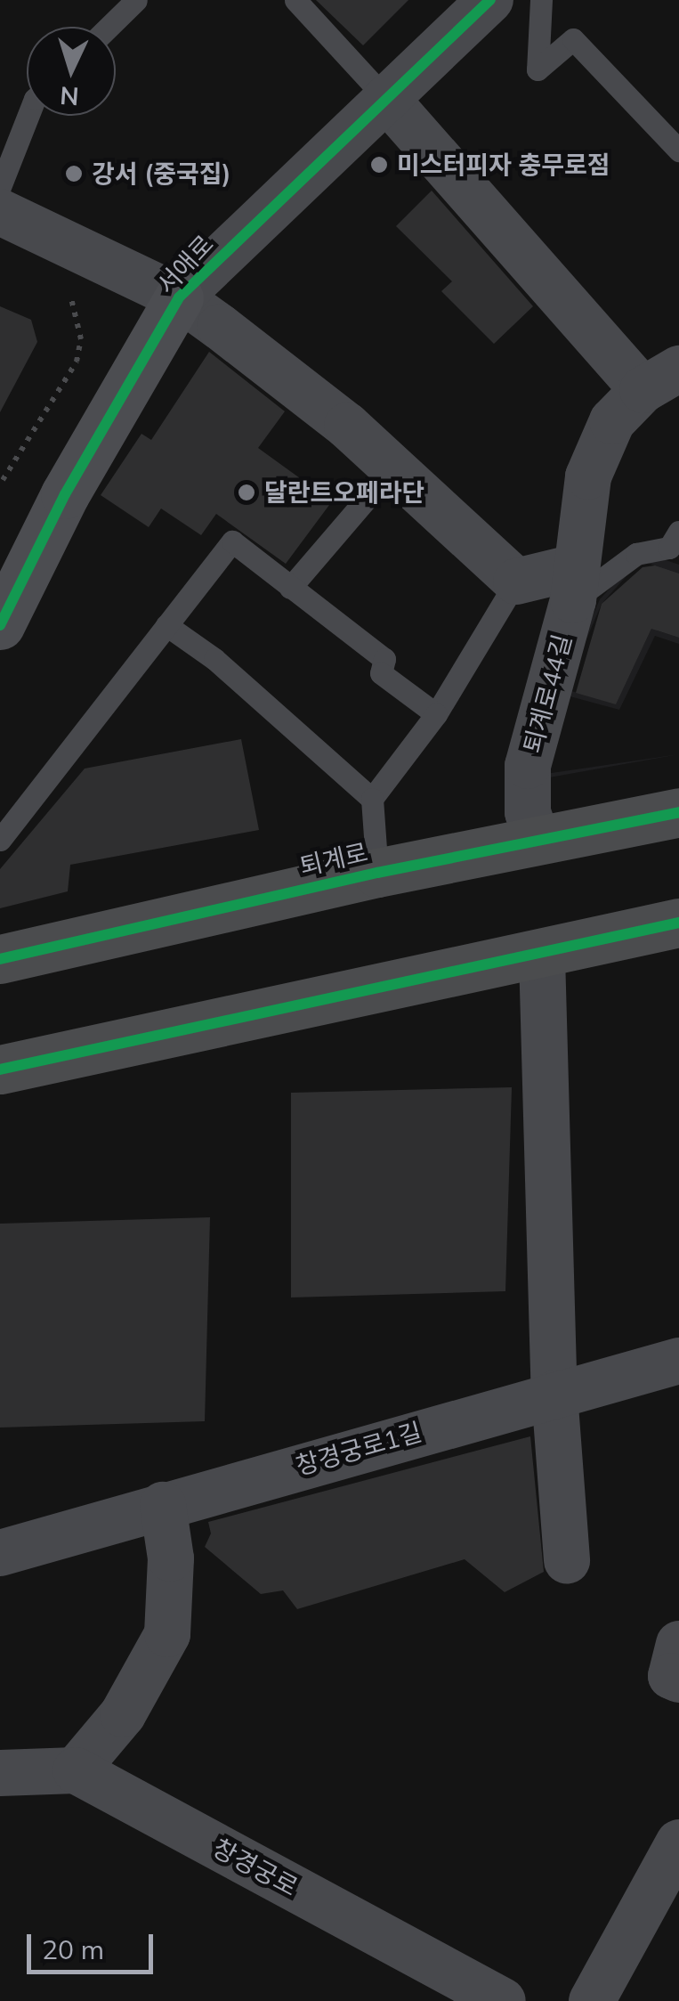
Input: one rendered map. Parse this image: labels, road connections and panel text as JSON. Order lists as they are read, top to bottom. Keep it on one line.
{"streets":{"main road":["퇴계로"],"street":["서애로","퇴계로44길","창경궁로1길","창경궁로"]},"crossings":[["퇴계로44길","퇴계로"]],"places":["미스터피자 충무로점","강서 (중국집)","달란트오페라단"],"scale_bar":"20 m","north":"bottom"}
